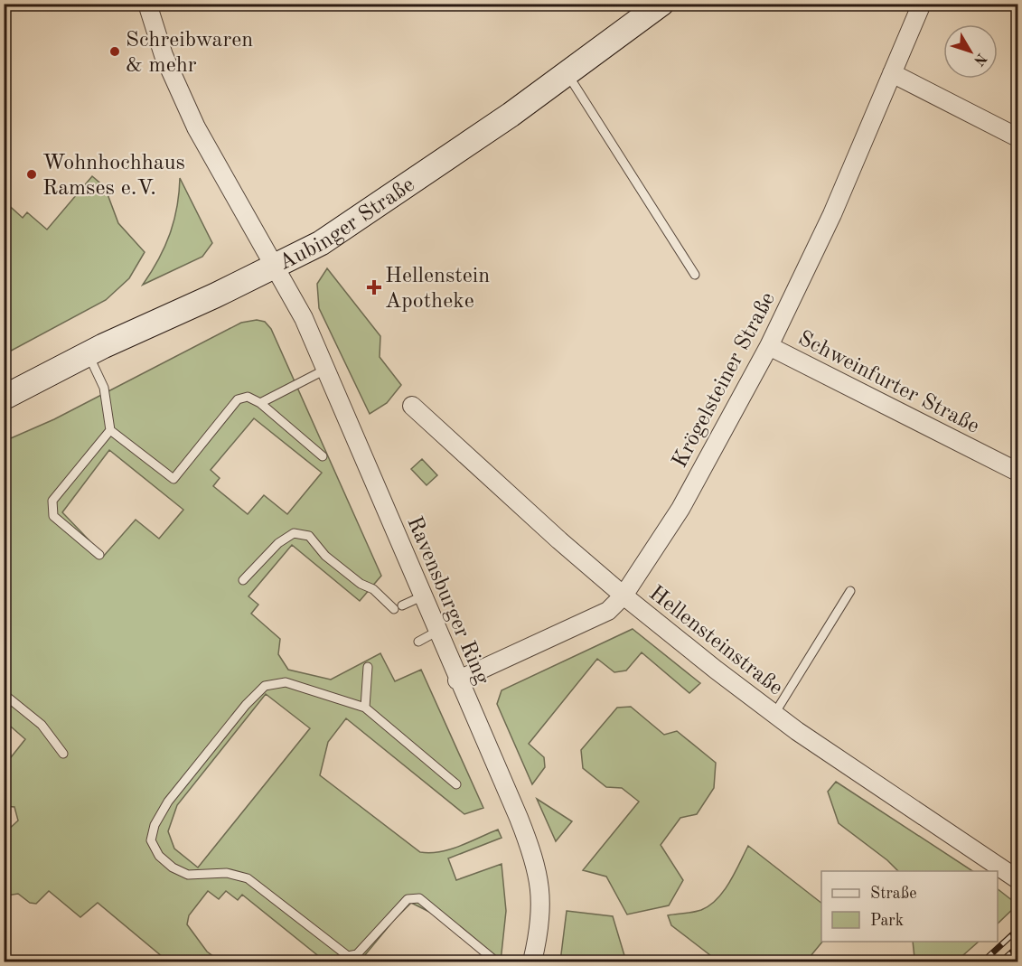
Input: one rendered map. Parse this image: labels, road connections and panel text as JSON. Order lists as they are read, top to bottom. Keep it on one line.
{"streets":{"main road":["Aubinger Straße"],"street":["Krögelsteiner Straße","Schweinfurter Straße","Ravensburger Ring","Hellensteinstraße"]},"crossings":[["Aubinger Straße","Ravensburger Ring"],["Krögelsteiner Straße","Schweinfurter Straße"],["Krögelsteiner Straße","Ravensburger Ring"],["Krögelsteiner Straße","Hellensteinstraße"]],"places":{"other":["Schreibwaren & mehr","Wohnhochhaus Ramses e.V."],"health":["Hellenstein Apotheke"]},"legend":["Straße","Park"],"north":"bottom right"}
